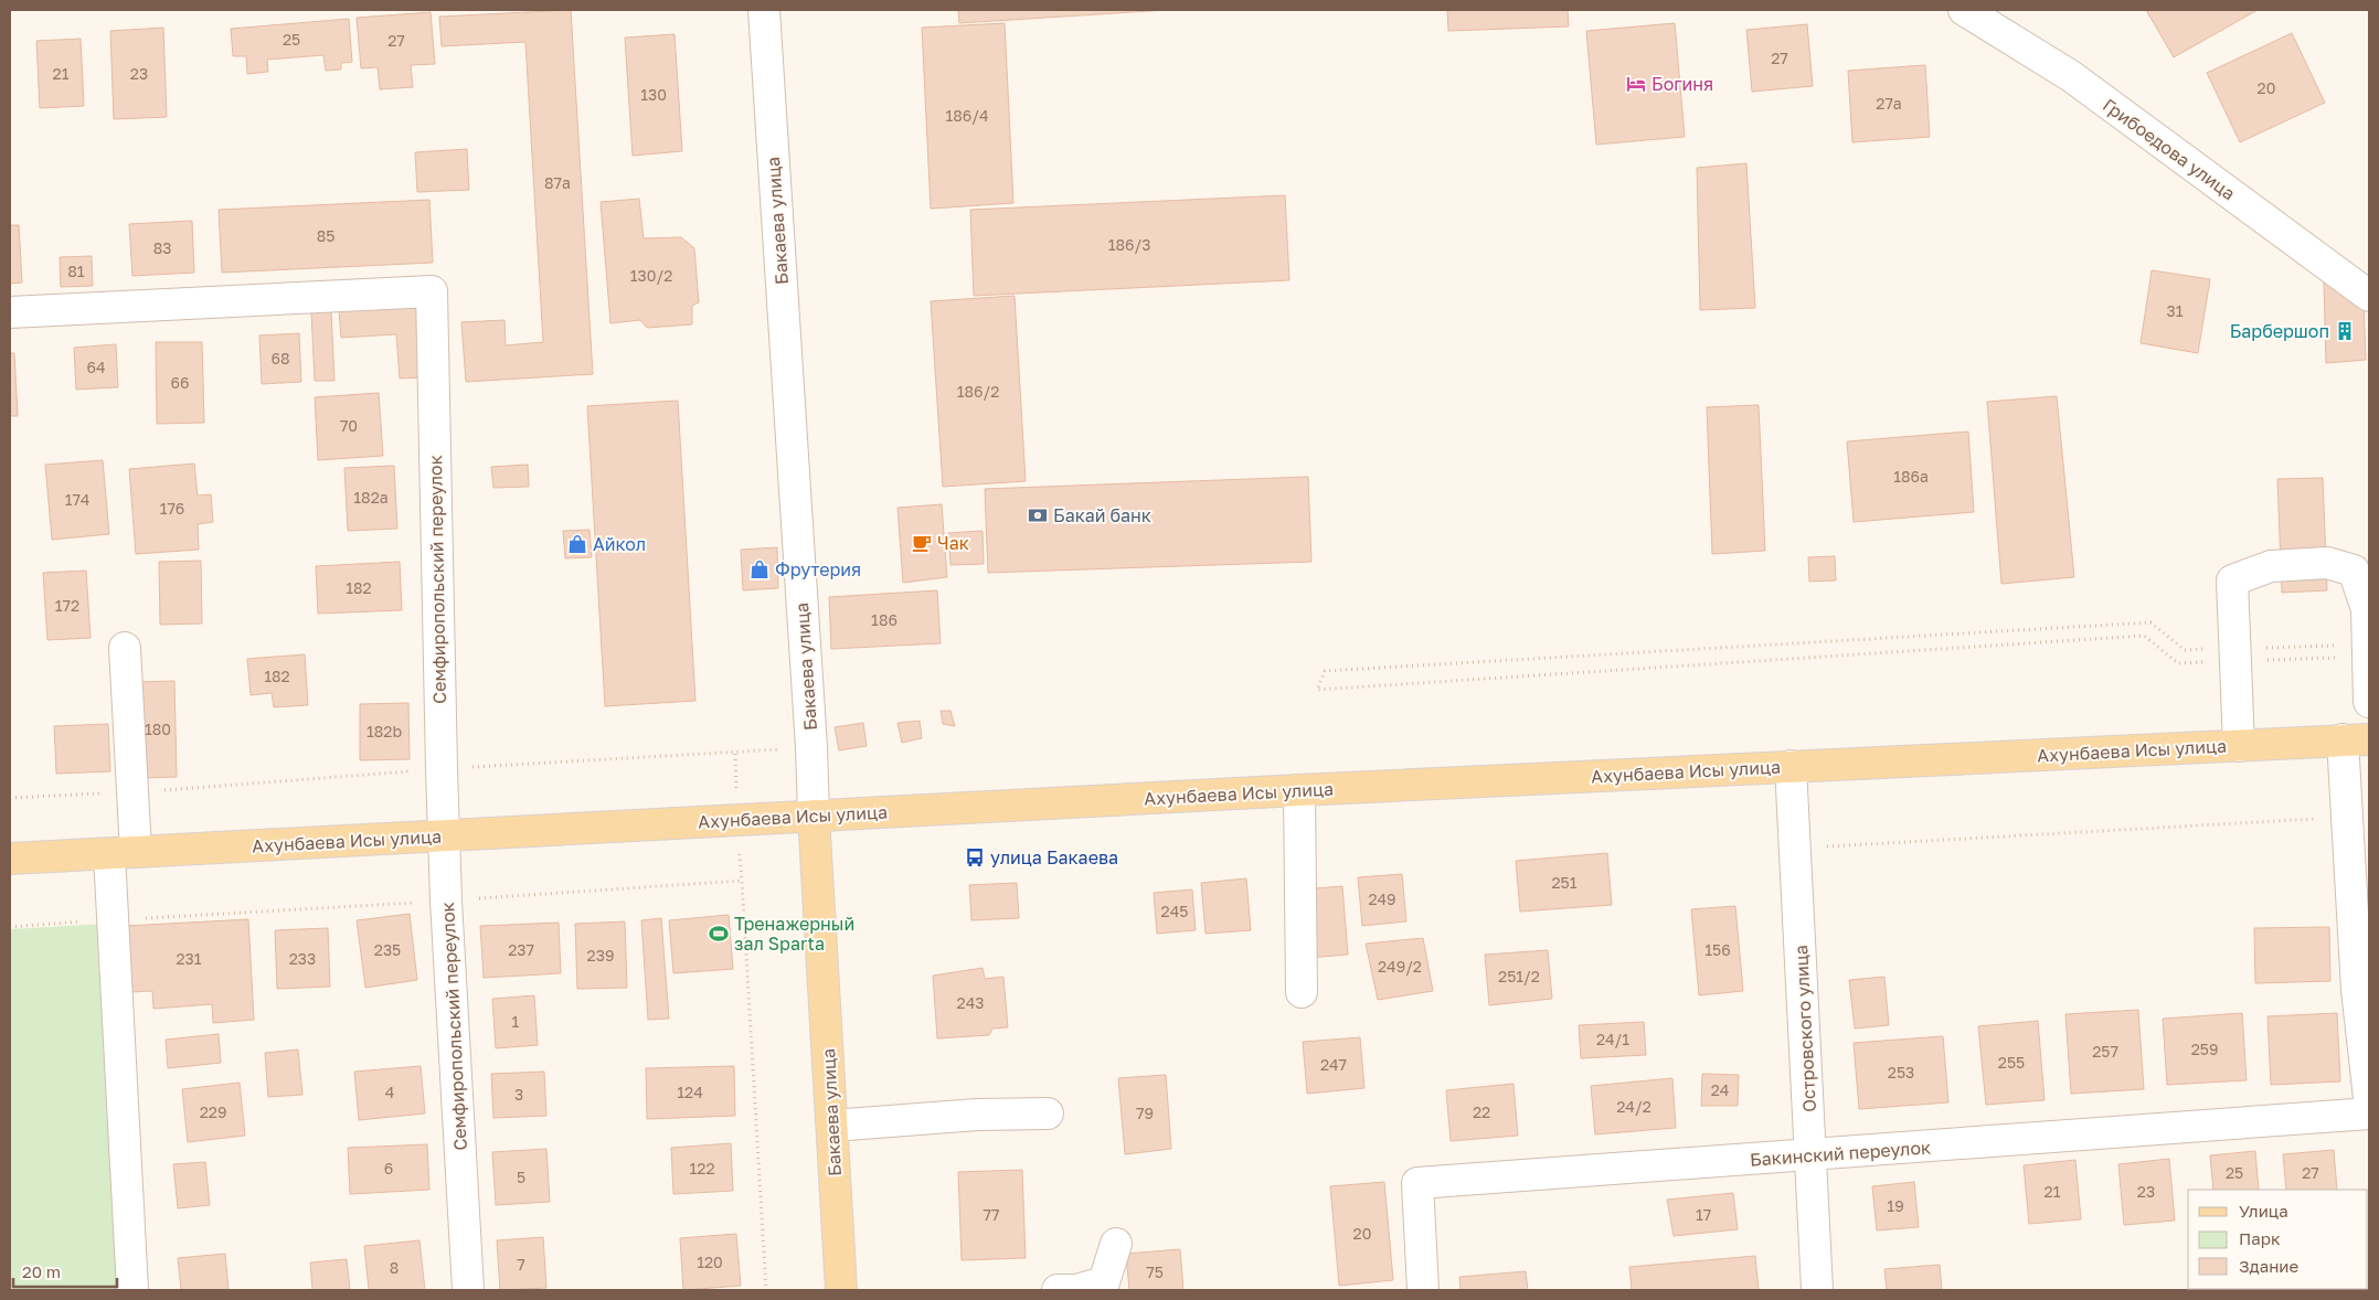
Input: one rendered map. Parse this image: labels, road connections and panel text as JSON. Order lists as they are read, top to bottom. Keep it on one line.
{"streets":{"main road":["Бакаева улица","Ахунбаева Исы улица"],"street":["Грибоедова улица","Семфиропольский переулок","Островского улица","Бакинский переулок"]},"crossings":[["Бакаева улица","Ахунбаева Исы улица"],["Семфиропольский переулок","Ахунбаева Исы улица"],["Ахунбаева Исы улица","Островского улица"],["Островского улица","Бакинский переулок"]],"places":{"hotel":["Богиня"],"building":["Барбершоп"],"bank":["Бакай банк"],"cafe":["Чак"],"shop":["Айкол","Фрутерия"],"bus stop":["улица Бакаева"],"sports":["Тренажерный зал Sparta"]},"house_numbers":["25","27","27","21","23","20","130","27а","186/4","87а","85","186/3","83","81","130/2","31","68","64","66","186/2","70","186а","182a","174","176","182","172","186","182","180","182b","251","249","245","235","237","156","239","231","233","249/2","251/2","243","1","24/1","259","257","255","247","253","24","4","124","3","24/2","229","22","79","6","122","25","27","5","21","23","19","77","17","20","120","7","8","75"],"legend":["Улица","Парк","Здание"],"scale_bar":"20 m"}
